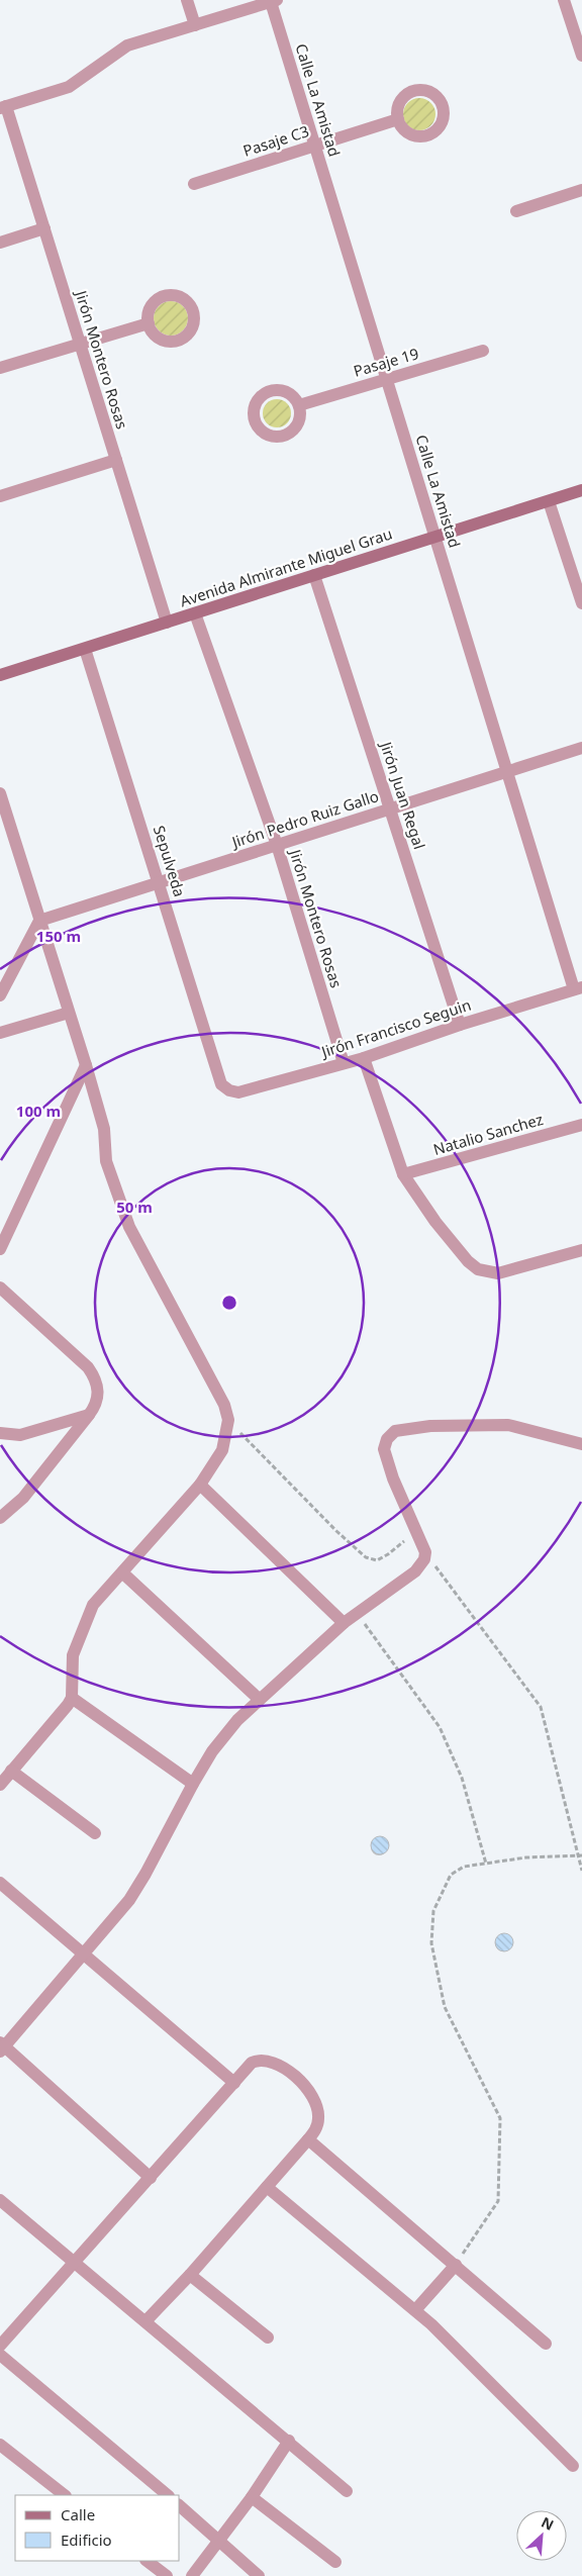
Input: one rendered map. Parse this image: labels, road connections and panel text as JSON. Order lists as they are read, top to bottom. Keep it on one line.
{"streets":{"street":["Calle La Amistad","Pasaje C3","Jirón Montero Rosas","Pasaje 19","Avenida Almirante Miguel Grau","Jirón Juan Regal","Jirón Pedro Ruiz Gallo","Sepulveda","Jirón Francisco Seguin","Natalio Sanchez"]},"crossings":[["Calle La Amistad","Pasaje C3"],["Calle La Amistad","Pasaje 19"],["Calle La Amistad","Avenida Almirante Miguel Grau"],["Calle La Amistad","Jirón Pedro Ruiz Gallo"],["Calle La Amistad","Jirón Francisco Seguin"],["Jirón Montero Rosas","Avenida Almirante Miguel Grau"],["Jirón Montero Rosas","Jirón Pedro Ruiz Gallo"],["Jirón Montero Rosas","Jirón Francisco Seguin"],["Avenida Almirante Miguel Grau","Jirón Juan Regal"],["Avenida Almirante Miguel Grau","Sepulveda"],["Jirón Juan Regal","Jirón Pedro Ruiz Gallo"],["Jirón Juan Regal","Jirón Francisco Seguin"],["Jirón Pedro Ruiz Gallo","Sepulveda"],["Sepulveda","Jirón Francisco Seguin"]],"legend":["Calle","Edificio"],"north":"top right","rings":["150 m","100 m","50 m"]}
